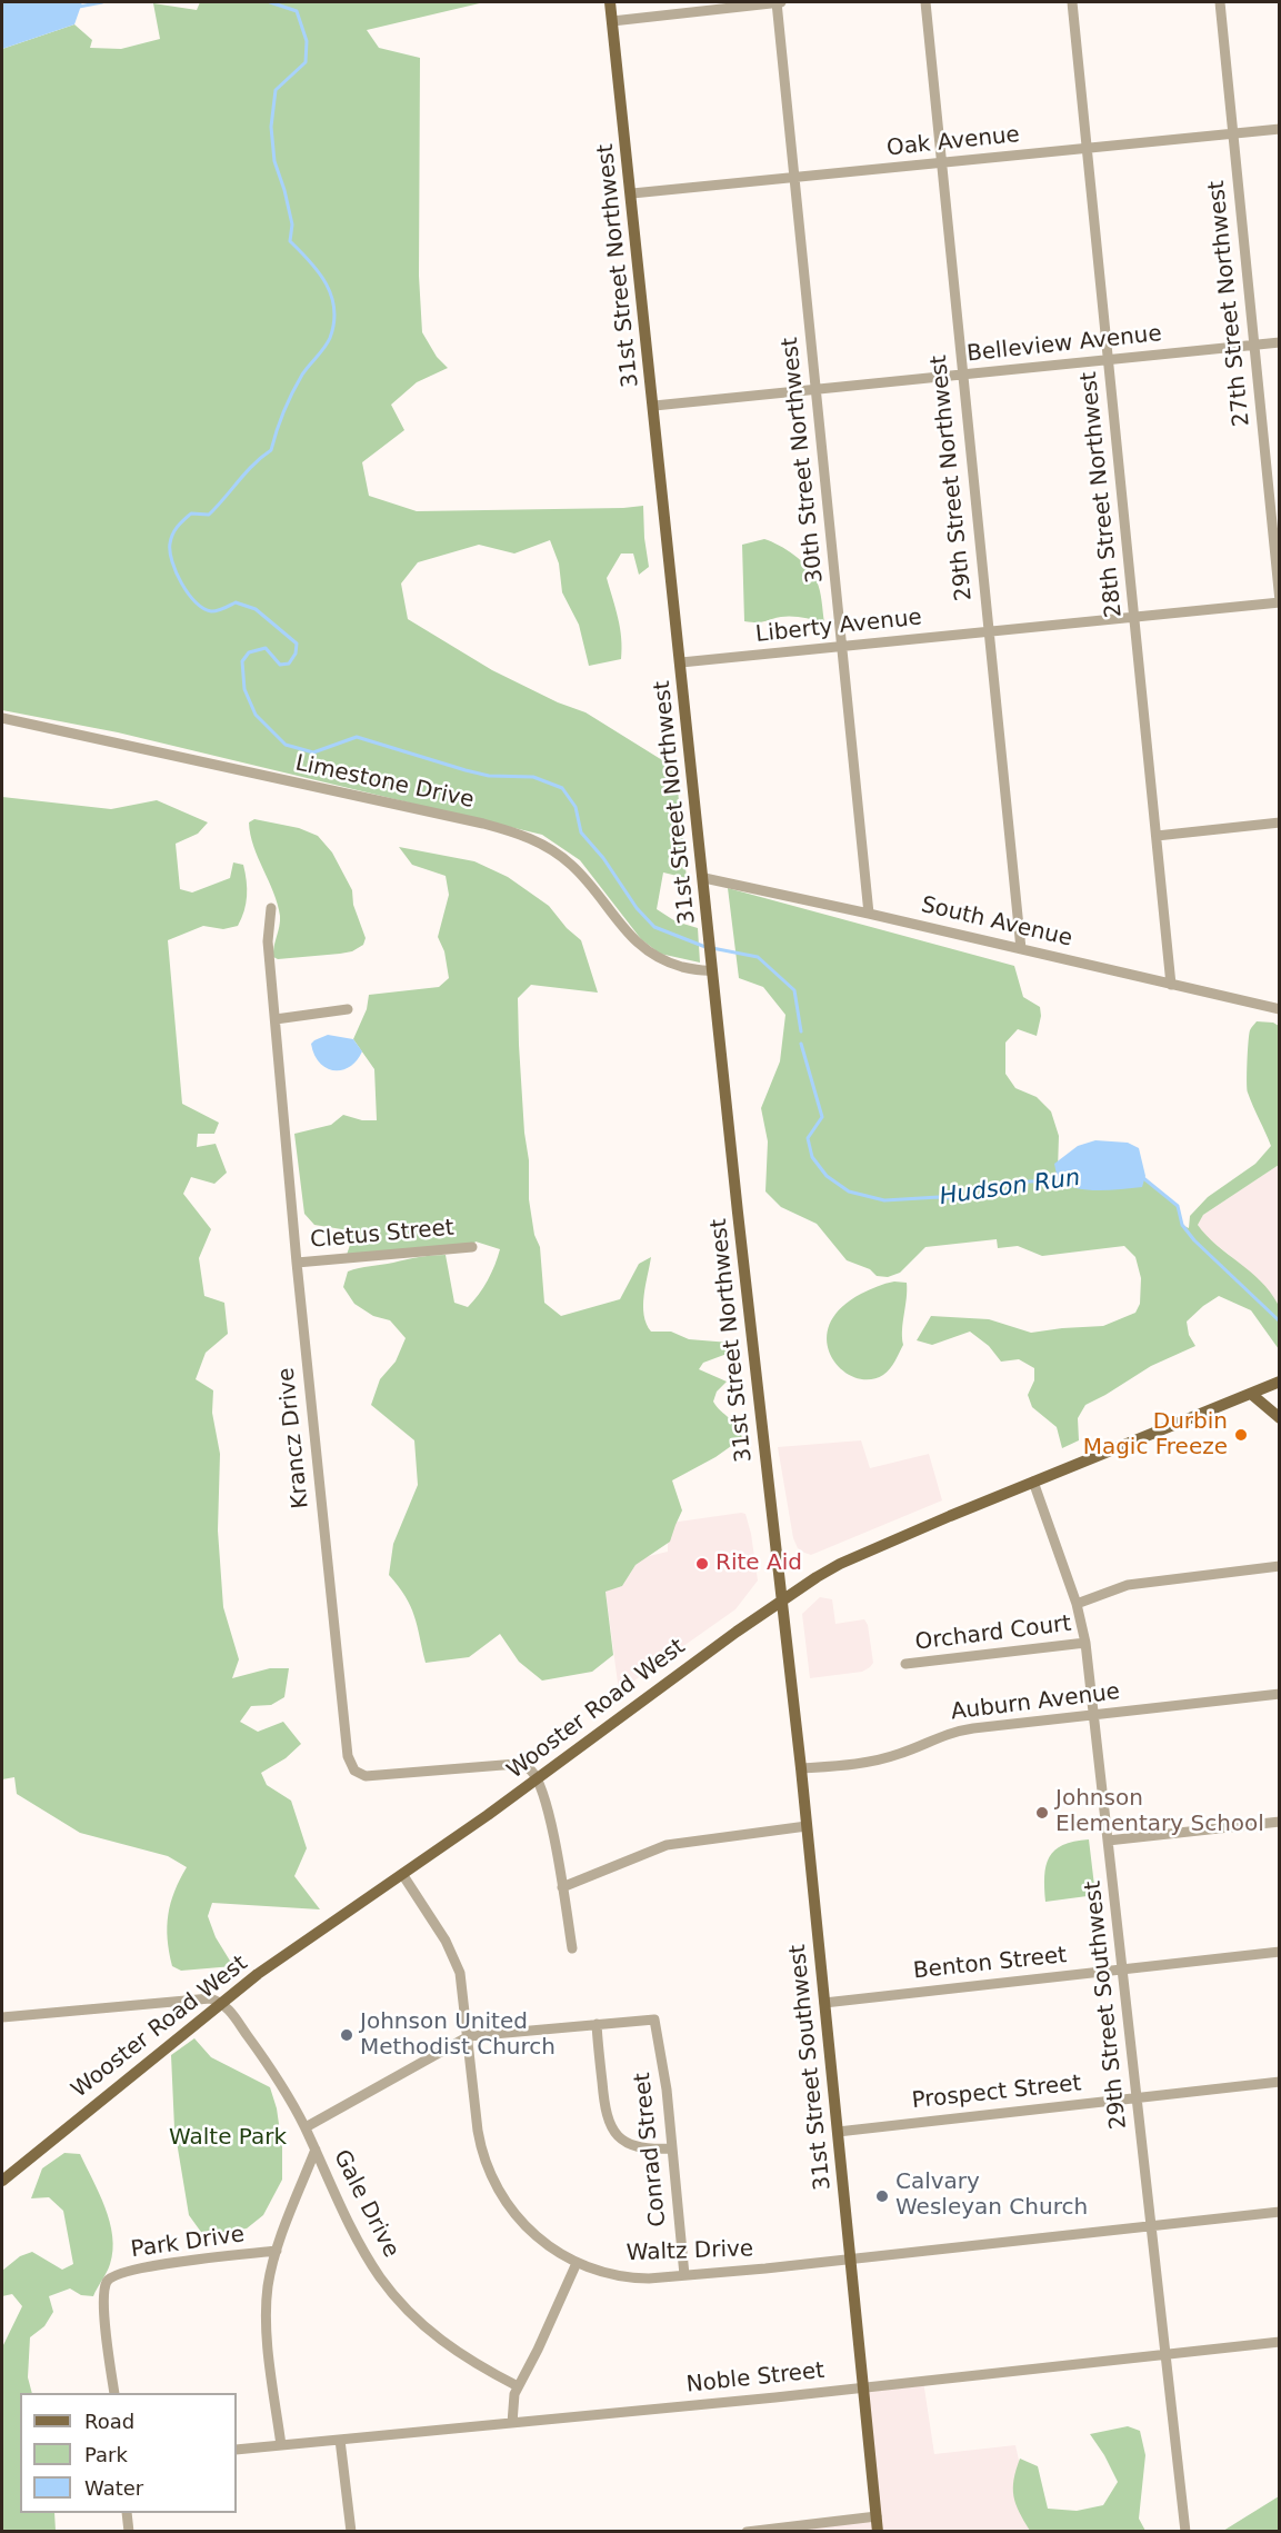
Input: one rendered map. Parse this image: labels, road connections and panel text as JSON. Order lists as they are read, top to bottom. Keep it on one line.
{"streets":{"main road":["31st Street Northwest","Wooster Road West","31st Street Southwest"],"street":["Oak Avenue","27th Street Northwest","Belleview Avenue","30th Street Northwest","29th Street Northwest","28th Street Northwest","Liberty Avenue","Limestone Drive","South Avenue","Cletus Street","Krancz Drive","Orchard Court","Auburn Avenue","Benton Street","29th Street Southwest","Prospect Street","Conrad Street","Gale Drive","Park Drive","Waltz Drive","Noble Street"]},"crossings":[["Oak Avenue","31st Street Northwest"],["Oak Avenue","27th Street Northwest"],["Oak Avenue","30th Street Northwest"],["Oak Avenue","29th Street Northwest"],["Oak Avenue","28th Street Northwest"],["31st Street Northwest","Belleview Avenue"],["31st Street Northwest","Liberty Avenue"],["31st Street Northwest","Limestone Drive"],["31st Street Northwest","South Avenue"],["31st Street Northwest","Wooster Road West"],["31st Street Northwest","31st Street Southwest"],["27th Street Northwest","Belleview Avenue"],["27th Street Northwest","Liberty Avenue"],["Belleview Avenue","30th Street Northwest"],["Belleview Avenue","29th Street Northwest"],["Belleview Avenue","28th Street Northwest"],["30th Street Northwest","Liberty Avenue"],["30th Street Northwest","South Avenue"],["29th Street Northwest","Liberty Avenue"],["29th Street Northwest","South Avenue"],["28th Street Northwest","Liberty Avenue"],["28th Street Northwest","South Avenue"],["Cletus Street","Krancz Drive"],["Krancz Drive","Wooster Road West"],["Orchard Court","29th Street Southwest"],["Auburn Avenue","29th Street Southwest"],["Auburn Avenue","31st Street Southwest"],["Wooster Road West","29th Street Southwest"],["Wooster Road West","31st Street Southwest"],["Wooster Road West","Gale Drive"],["Wooster Road West","Waltz Drive"],["Benton Street","29th Street Southwest"],["Benton Street","31st Street Southwest"],["29th Street Southwest","Prospect Street"],["29th Street Southwest","Waltz Drive"],["29th Street Southwest","Noble Street"],["31st Street Southwest","Prospect Street"],["31st Street Southwest","Waltz Drive"],["31st Street Southwest","Noble Street"],["Conrad Street","Waltz Drive"]],"water":["Hudson Run"],"parks":["Walte Park"],"places":["Durbin Magic Freeze","Rite Aid","Johnson Elementary School","Johnson United Methodist Church","Calvary Wesleyan Church"],"legend":["Road","Park","Water"]}
